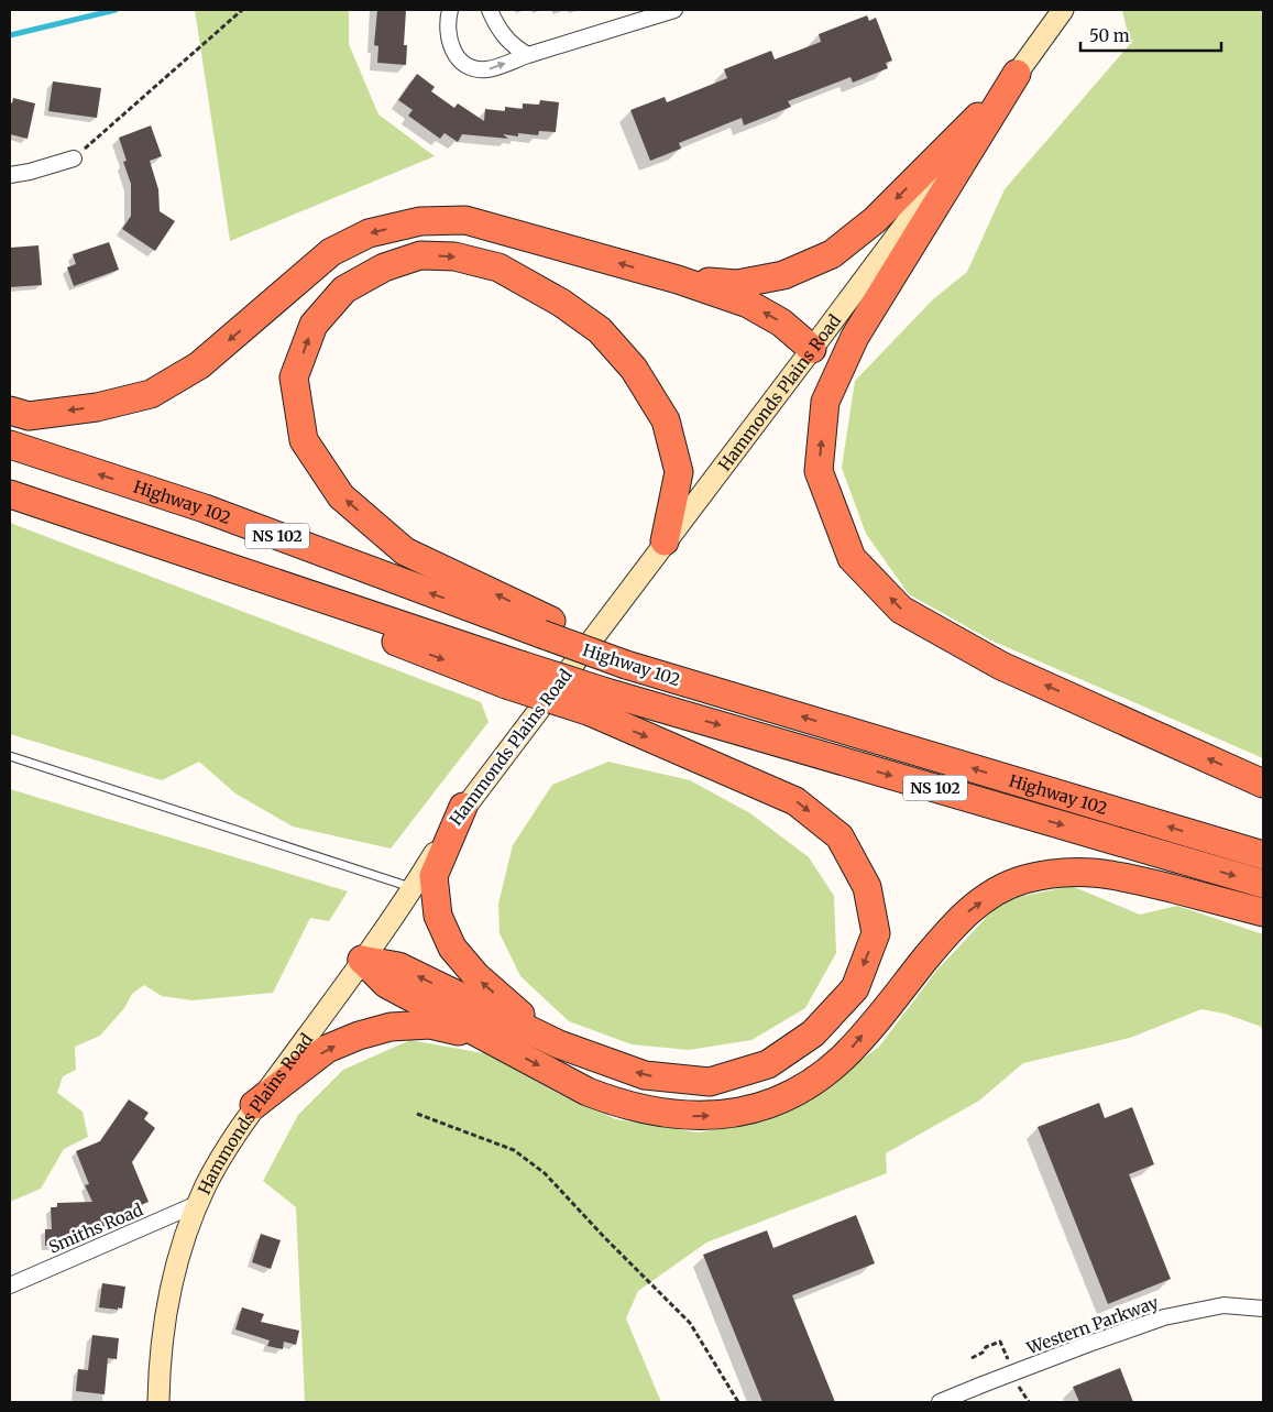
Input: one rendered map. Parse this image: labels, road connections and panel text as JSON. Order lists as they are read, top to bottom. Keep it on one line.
{"streets":{"highway":["Highway 102","NS 102"],"main road":["Hammonds Plains Road"],"street":["Smiths Road","Western Parkway"]},"crossings":[["Hammonds Plains Road","Smiths Road"]],"scale_bar":"50 m"}
